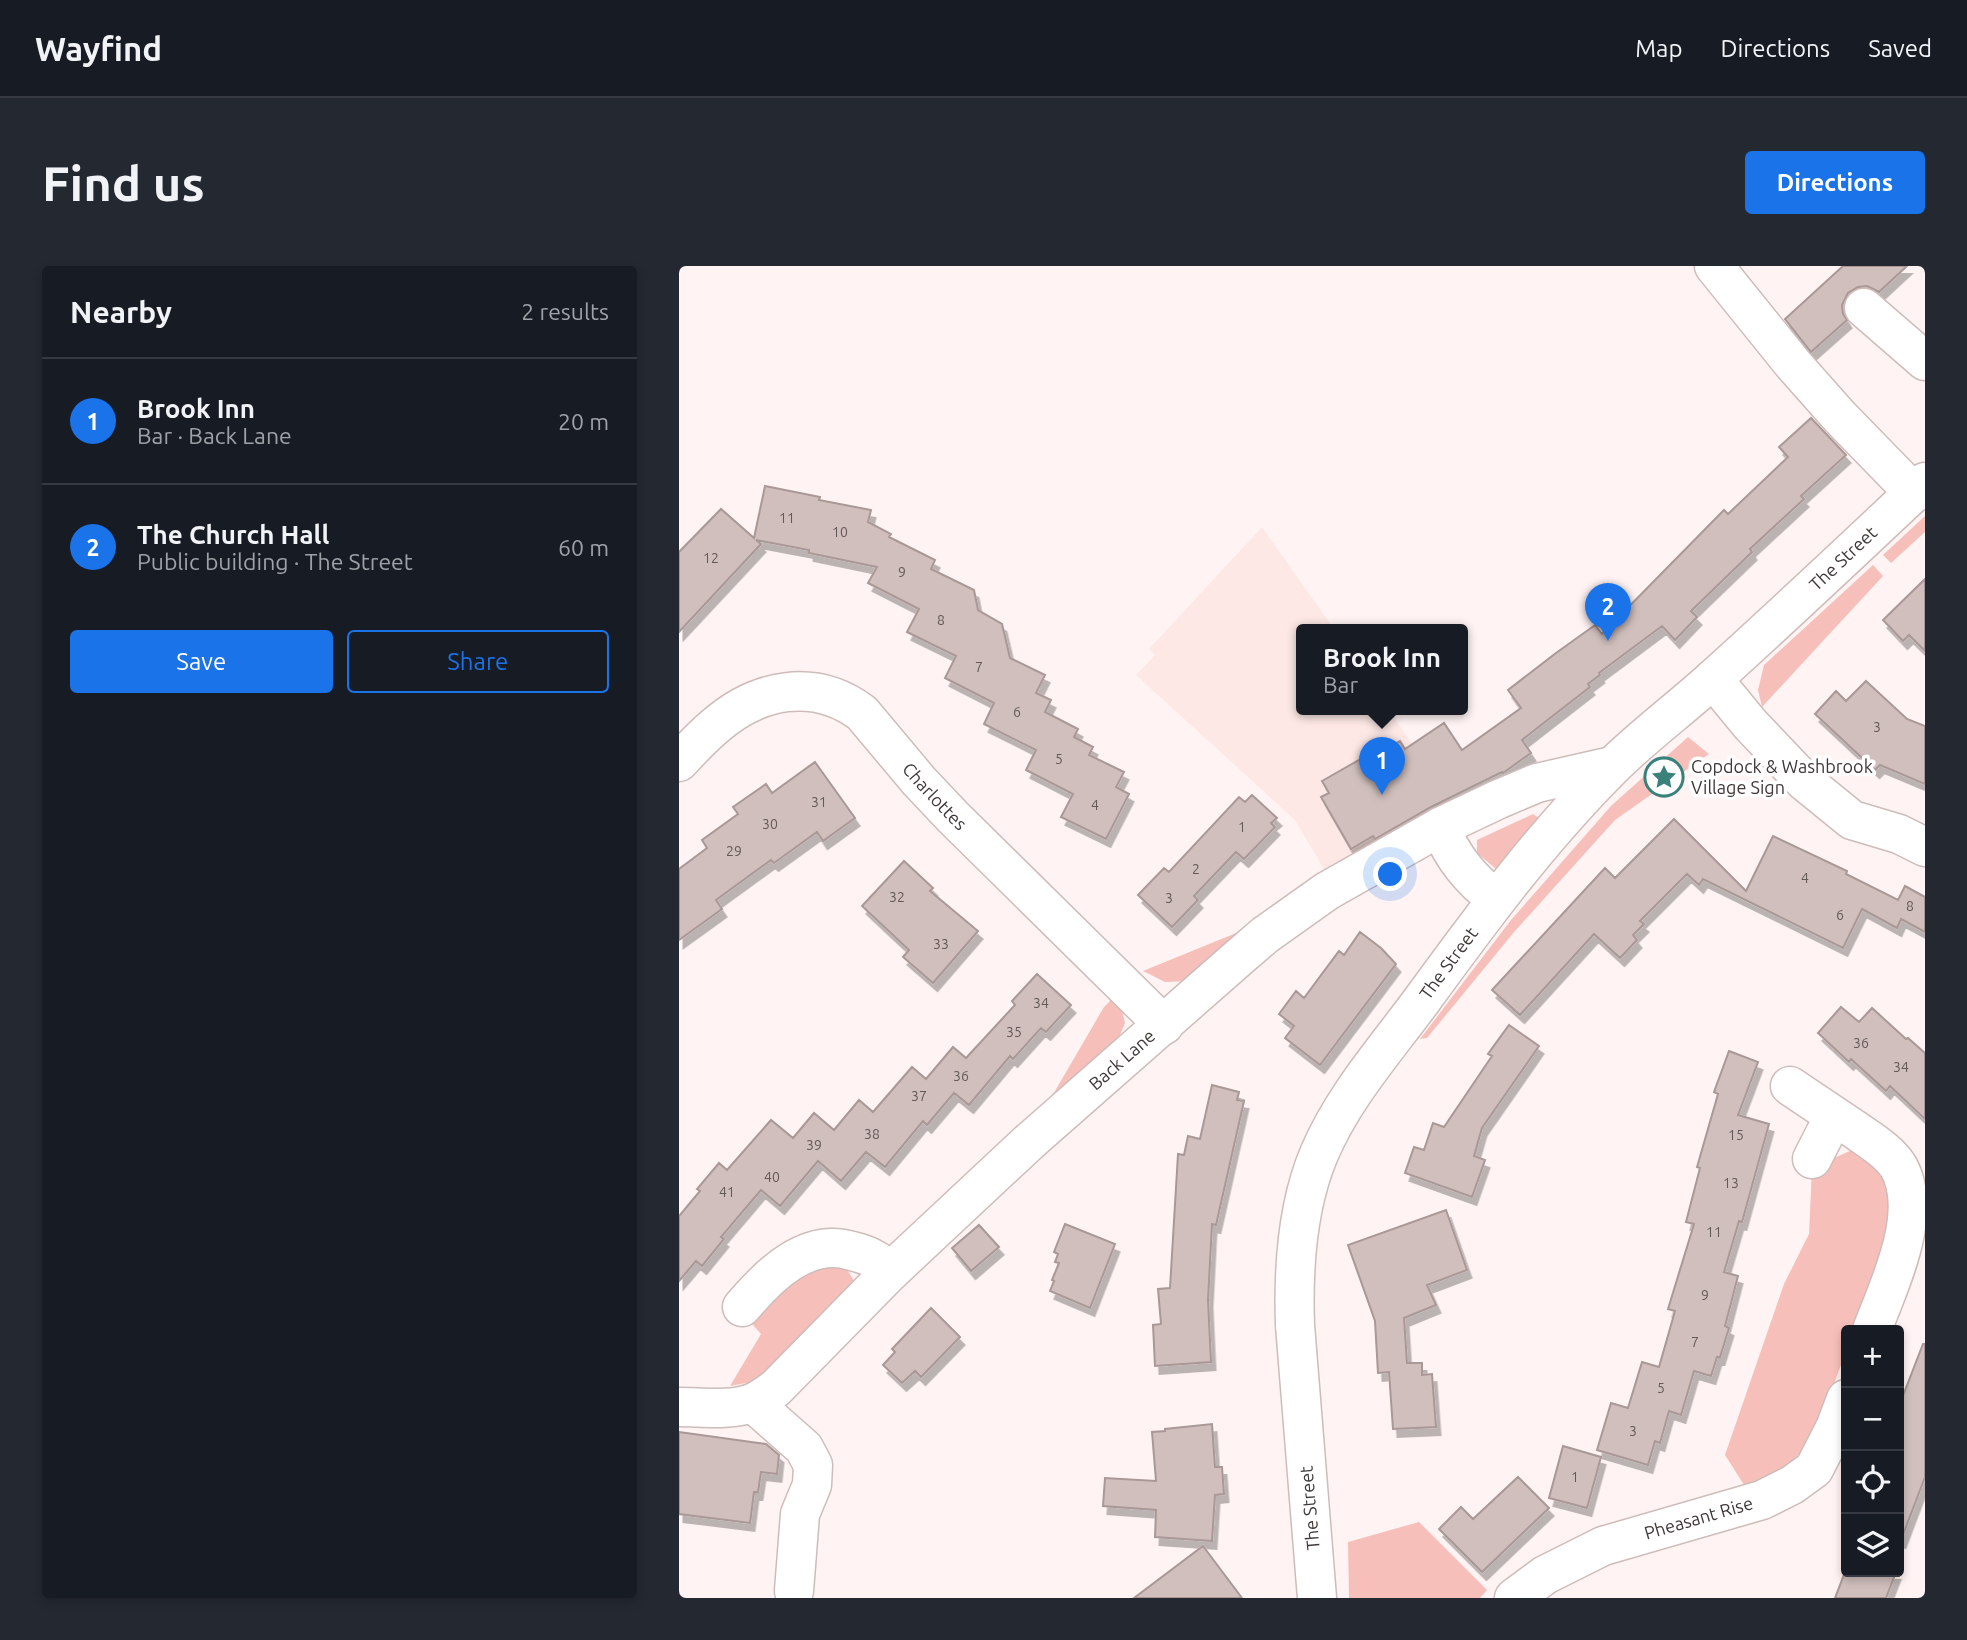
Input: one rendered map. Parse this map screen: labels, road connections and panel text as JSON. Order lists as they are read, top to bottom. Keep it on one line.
{"streets":{"street":["The Street","Charlottes","Back Lane","Pheasant Rise"]},"crossings":[["The Street","Back Lane"],["Charlottes","Back Lane"]],"places":{"place":["Copdock & Washbrook Village Sign"]},"house_numbers":["11","10","12","9","8","7","6","3","5","31","4","30","1","29","2","4","32","3","8","6","33","34","35","36","34","36","37","38","15","39","40","13","41","11","9","7","5","3","1"],"page":{"header":"Wayfind","nav":["Map","Directions","Saved"],"buttons":["Directions",["Save","Share"]],"title":"Find us","heading":["Nearby","2 results"],"list":[{"mark":"1","name":"Brook Inn","note":"Bar · Back Lane","value":"20 m"},{"mark":"2","name":"The Church Hall","note":"Public building · The Street","value":"60 m"}],"pins":["2","1"],"popup":["Brook Inn","Bar"],"map_buttons":["+","−"]}}
